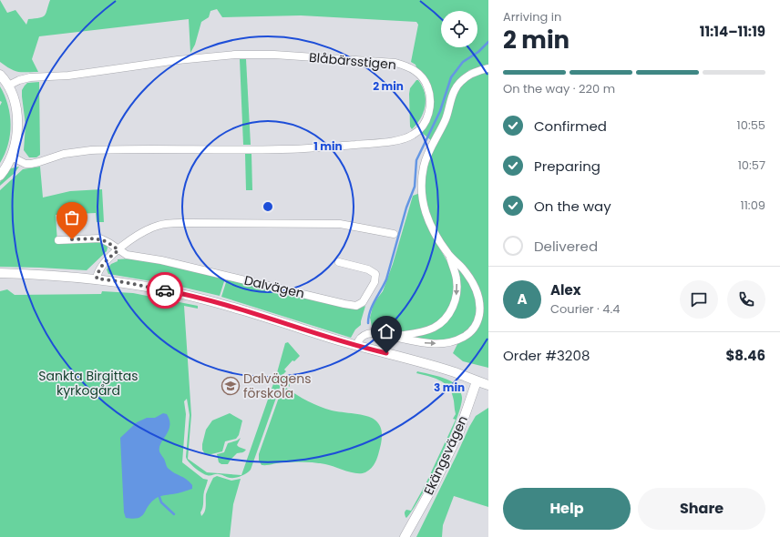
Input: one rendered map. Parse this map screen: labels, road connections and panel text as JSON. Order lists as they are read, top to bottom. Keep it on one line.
{"streets":{"street":["Blåbärsstigen","Dalvägen","Ekängsvägen"]},"parks":["Sankta Birgittas kyrkogård"],"places":{"school or university":["Dalvägens förskola"]},"page":{"heading":["2 min","Arriving in","11:14–11:19"],"panel":["Alex","Courier · 4.4","Order #3208","$8.46"],"bar":"On the way · 220 m","list":[["Confirmed","10:55"],["Preparing","10:57"],["On the way","11:09"],"Delivered"],"round":"A","buttons":["Help","Share"]},"rings":["2 min","1 min","3 min"]}
